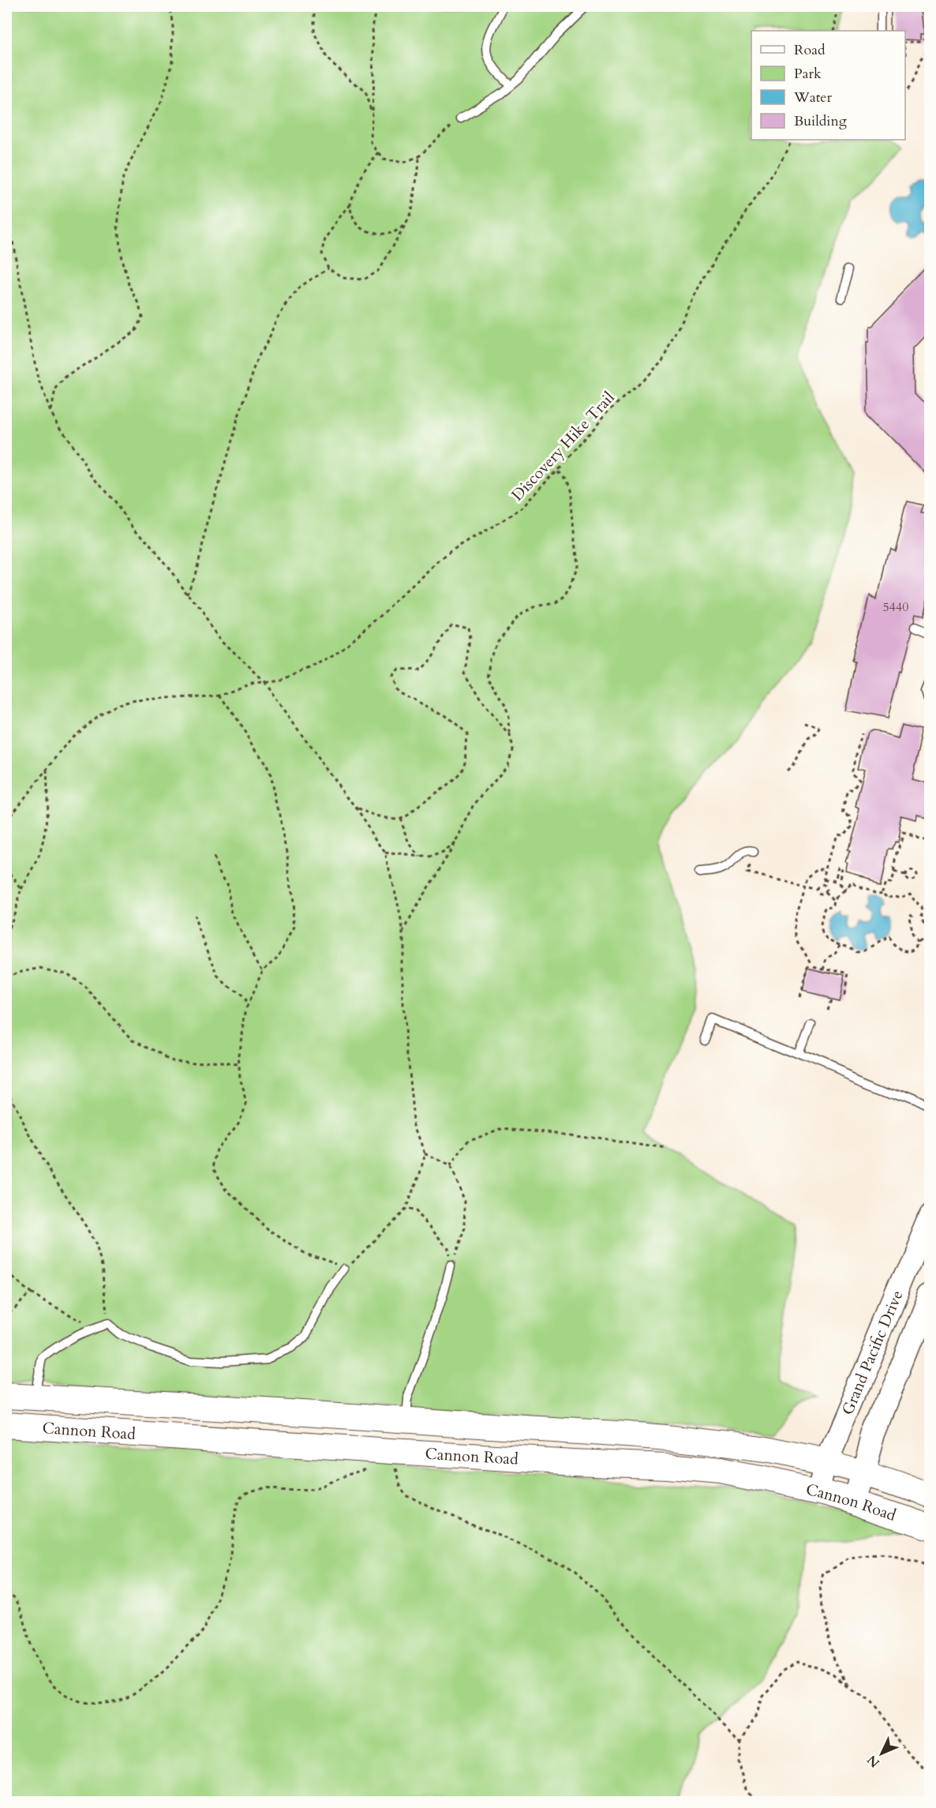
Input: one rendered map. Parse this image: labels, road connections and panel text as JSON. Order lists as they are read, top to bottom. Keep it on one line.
{"streets":{"main road":["Cannon Road"],"street":["Grand Pacific Drive"],"path":["Discovery Hike Trail"]},"crossings":[["Grand Pacific Drive","Cannon Road"]],"house_numbers":["5440"],"legend":["Road","Park","Water","Building"],"north":"bottom left"}
